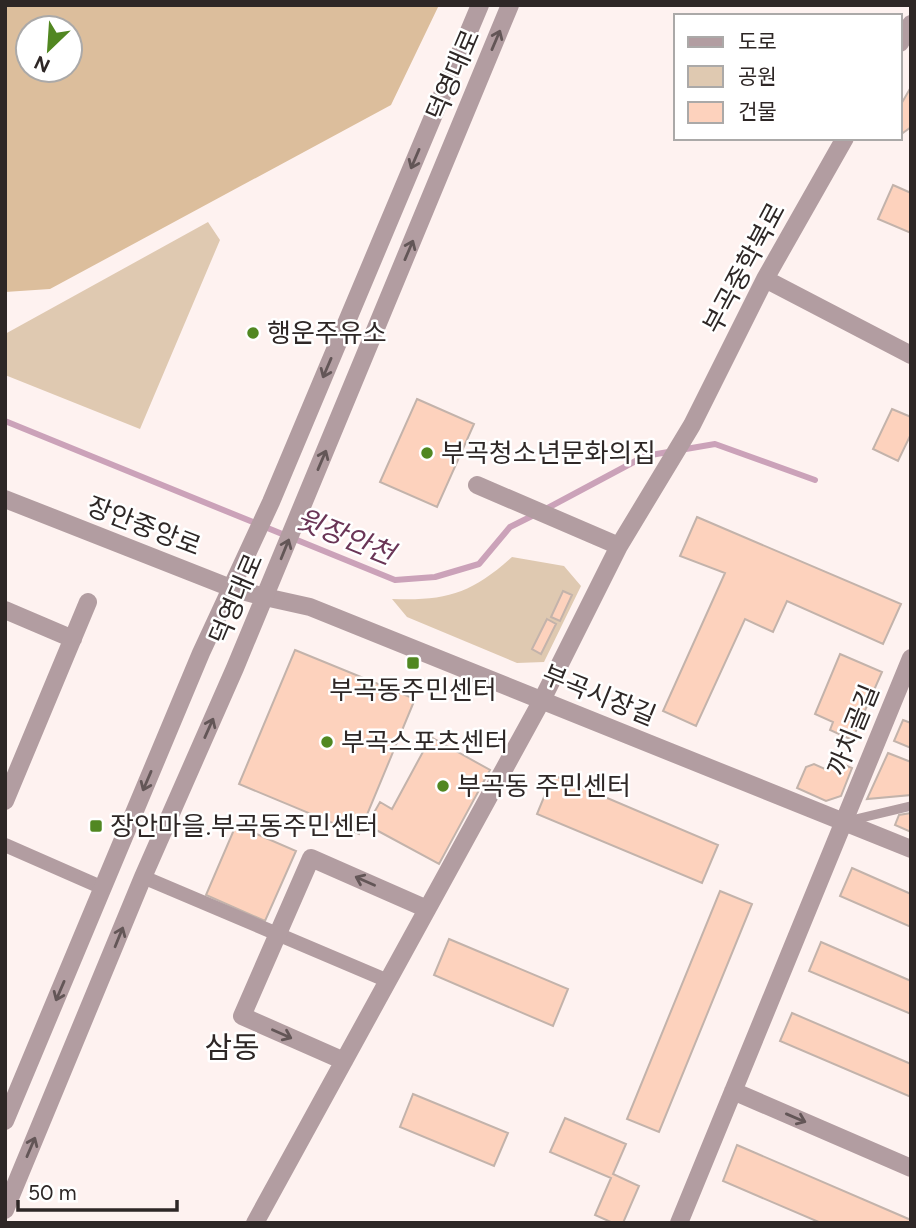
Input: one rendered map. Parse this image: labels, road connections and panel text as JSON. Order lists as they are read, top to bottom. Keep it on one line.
{"streets":{"street":["덕영대로","부곡중학북로","장안중앙로","부곡시장길","까치골길"]},"crossings":[["덕영대로","장안중앙로"],["덕영대로","부곡시장길"],["장안중앙로","부곡시장길"],["부곡시장길","까치골길"]],"districts":["삼동"],"water":["윗장안천"],"places":{"other":["행운주유소","부곡청소년문화의집","부곡스포츠센터","부곡동 주민센터"],"transit":["부곡동주민센터","장안마을.부곡동주민센터"]},"legend":["도로","공원","건물"],"scale_bar":"50 m","north":"bottom left"}
